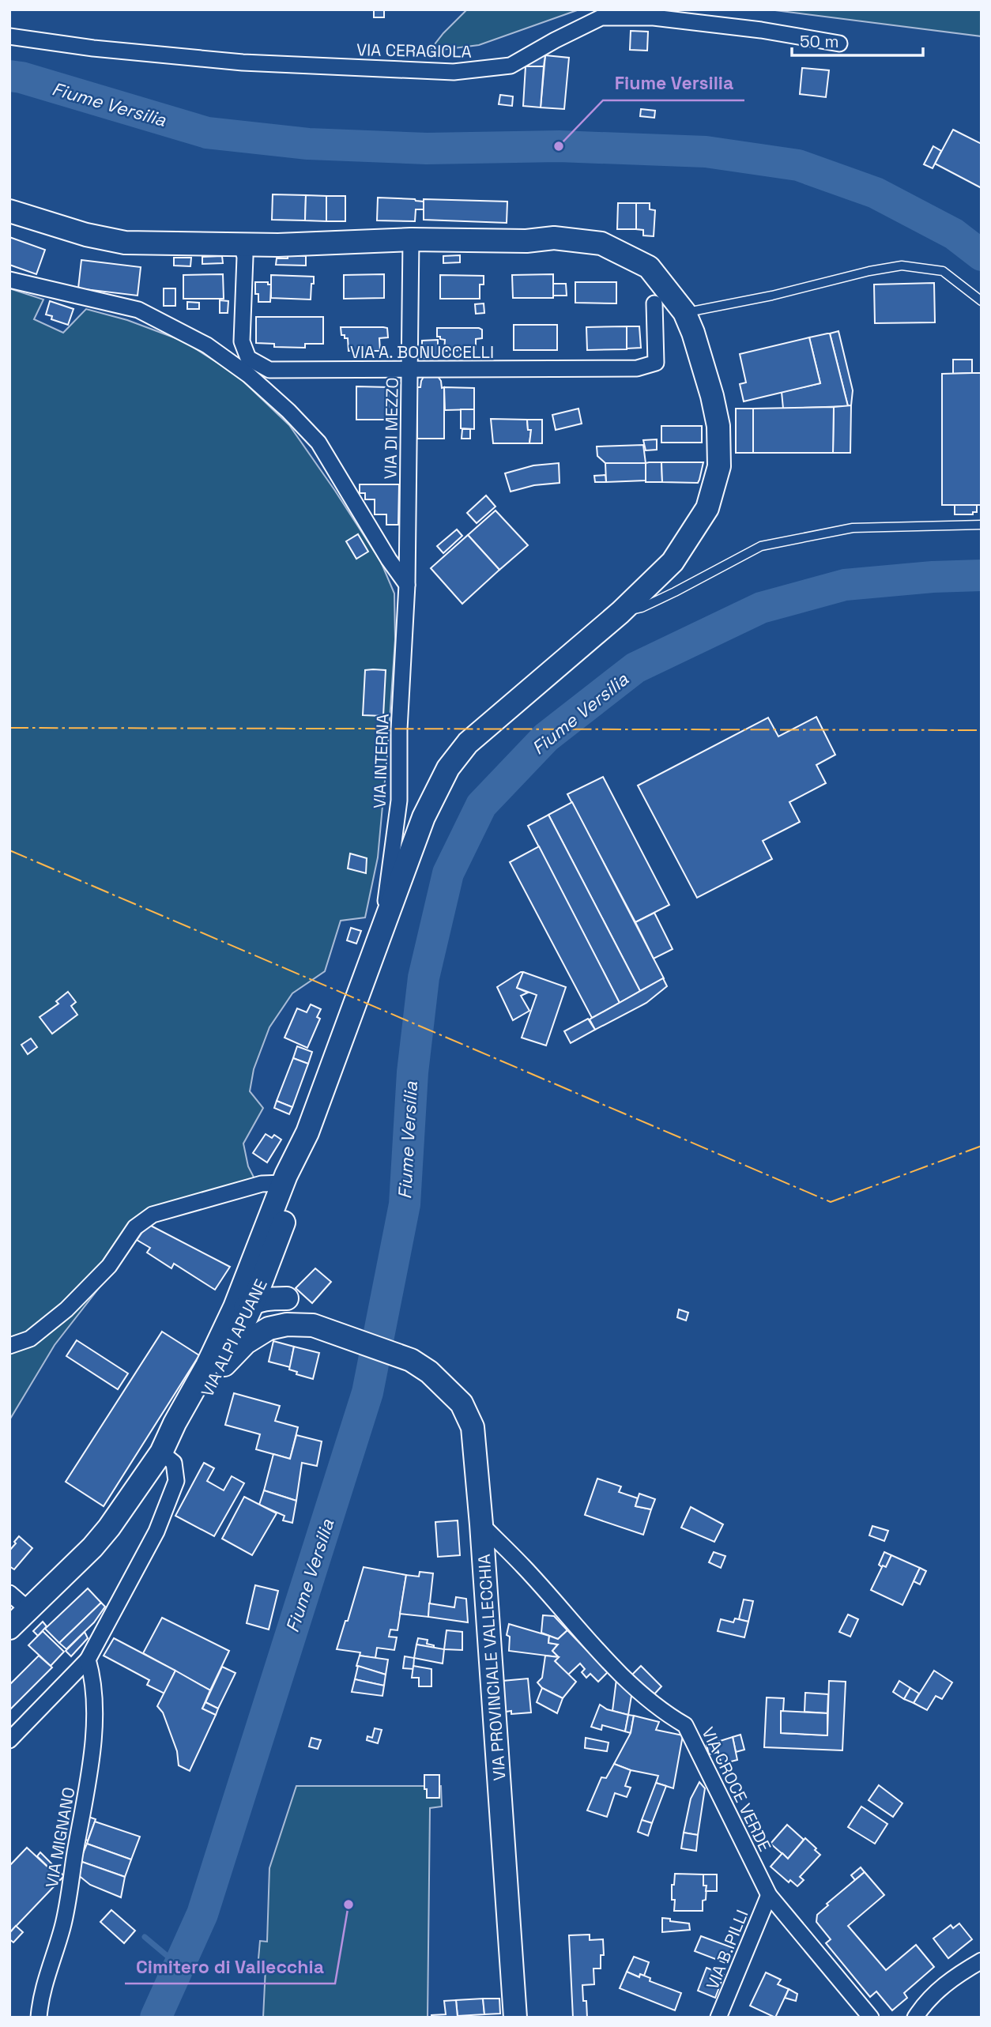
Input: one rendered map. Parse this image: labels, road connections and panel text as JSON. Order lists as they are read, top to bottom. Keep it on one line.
{"streets":{"main road":["VIA ALPI APUANE","VIA PROVINCIALE VALLECCHIA"],"street":["VIA CERAGIOLA","VIA A. BONUCCELLI","VIA DI MEZZO","VIA INTERNA","VIA CROCE VERDE","VIA MIGNANO","VIA B. PILLI"]},"crossings":[["VIA A. BONUCCELLI","VIA DI MEZZO"],["VIA DI MEZZO","VIA INTERNA"],["VIA PROVINCIALE VALLECCHIA","VIA CROCE VERDE"],["VIA CROCE VERDE","VIA B. PILLI"]],"water":["Fiume Versilia"],"places":["Fiume Versilia","Cimitero di Vallecchia"],"scale_bar":"50 m"}
